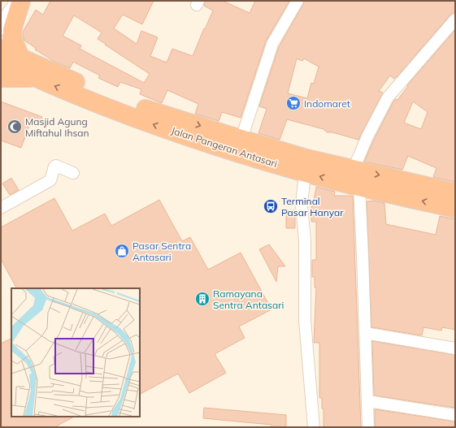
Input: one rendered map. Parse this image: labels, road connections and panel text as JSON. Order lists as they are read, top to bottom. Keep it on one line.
{"streets":{"highway":["Jalan Pangeran Antasari"]},"places":{"supermarket":["Indomaret"],"mosque":["Masjid Agung Miftahul Ihsan"],"bus stop":["Terminal Pasar Hanyar"],"shop":["Pasar Sentra Antasari"],"building":["Ramayana Sentra Antasari"]}}
